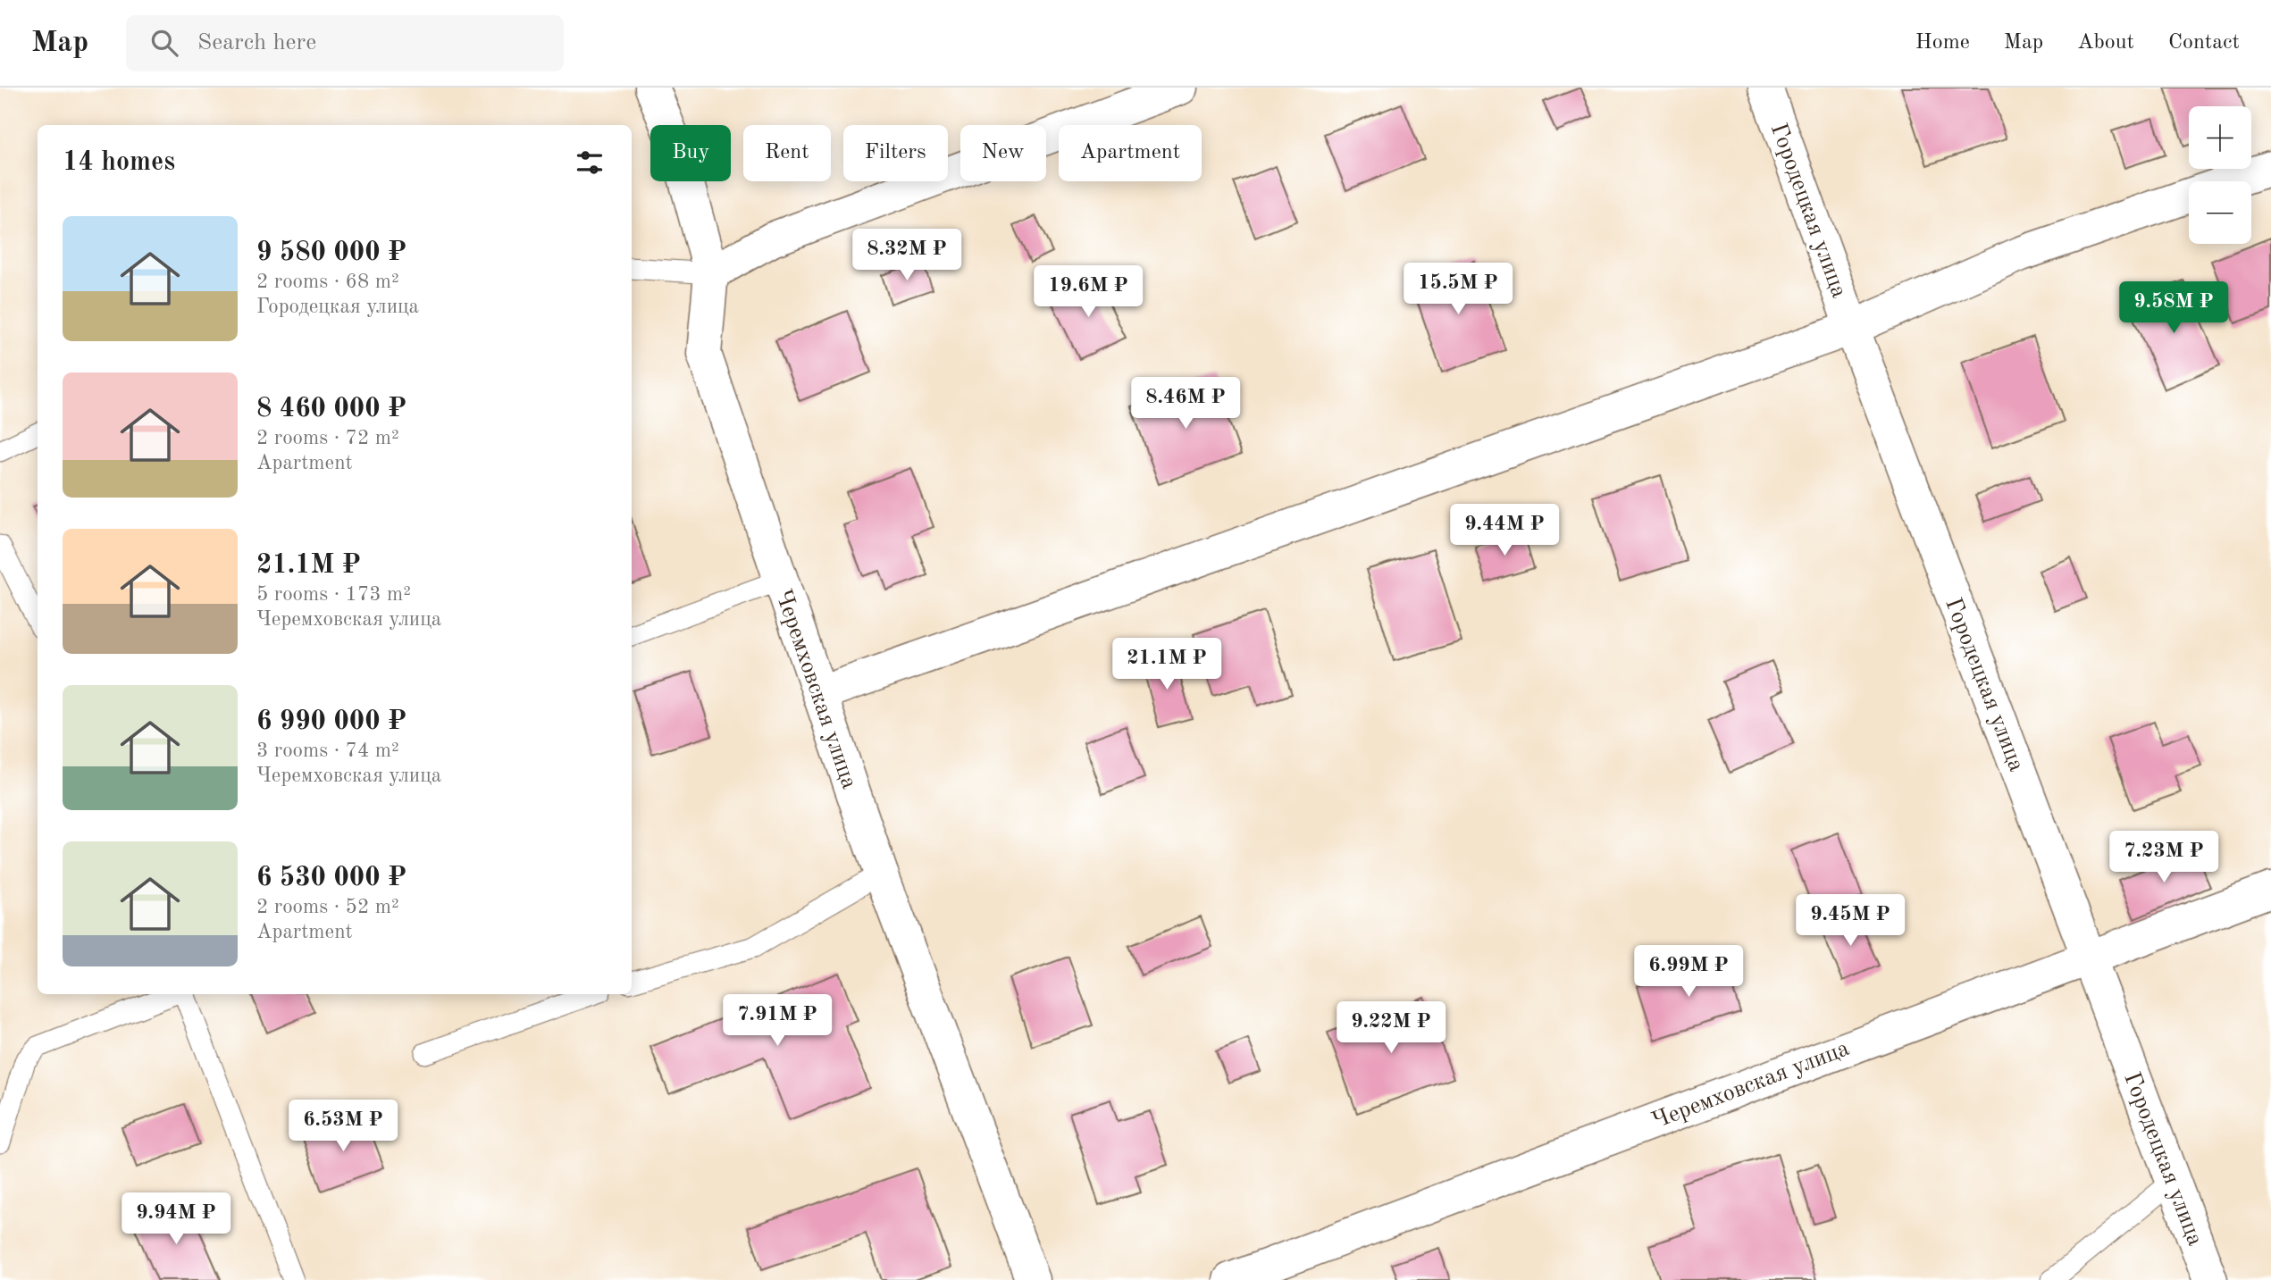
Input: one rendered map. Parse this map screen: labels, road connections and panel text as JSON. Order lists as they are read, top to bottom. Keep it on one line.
{"streets":{"street":["Городецкая улица","Черемховская улица"]},"crossings":[["Городецкая улица","Черемховская улица"]],"page":{"header":"Map","search":"Search here","nav":["Home","Map","About","Contact"],"map_buttons":["+","−"],"chip":["Buy","Rent","Filters","New","Apartment"],"heading":"14 homes","list":[{"name":"9 580 000 ₽","note":"2 rooms · 68 m² · Городецкая улица"},{"name":"8 460 000 ₽","note":"2 rooms · 72 m² · Apartment"},{"name":"21.1M ₽","note":"5 rooms · 173 m² · Черемховская улица"},{"name":"6 990 000 ₽","note":"3 rooms · 74 m² · Черемховская улица"},{"name":"6 530 000 ₽","note":"2 rooms · 52 m² · Apartment"}],"price":["8.32M ₽","15.5M ₽","19.6M ₽","9.58M ₽","8.46M ₽","9.44M ₽","21.1M ₽","7.23M ₽","9.45M ₽","6.99M ₽","7.91M ₽","9.22M ₽","6.53M ₽","9.94M ₽"]}}
